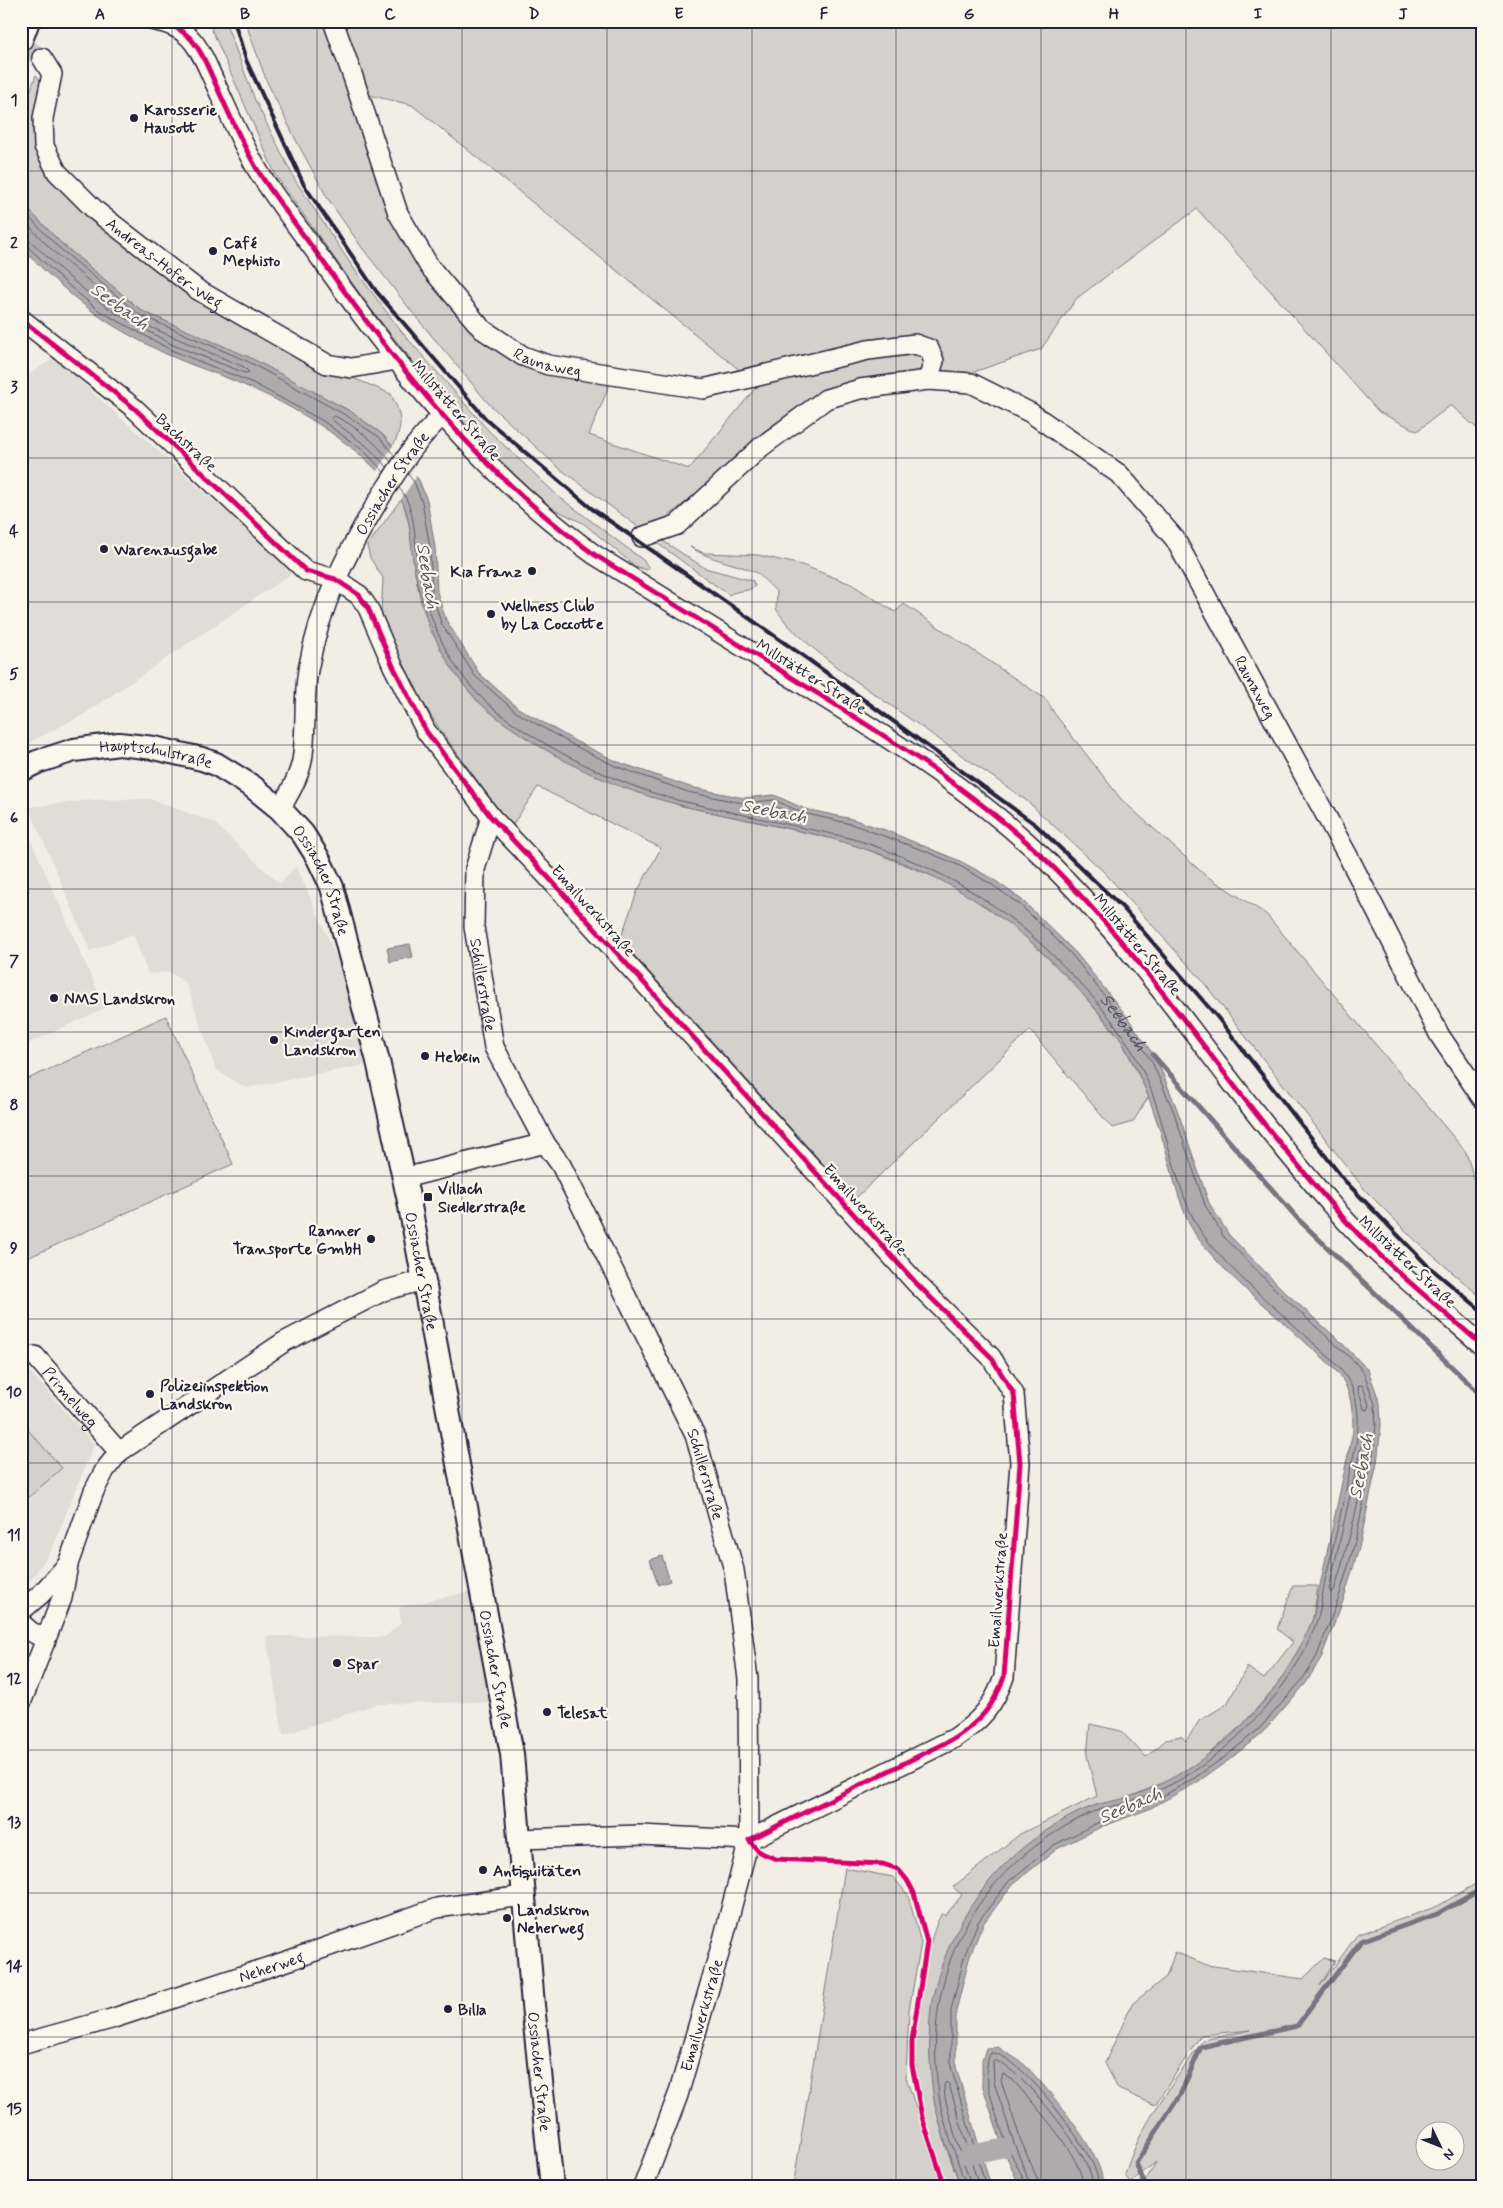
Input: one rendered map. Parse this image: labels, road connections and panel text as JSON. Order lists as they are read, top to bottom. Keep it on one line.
{"streets":{"main road":["Ossiacher Straße","Hauptschulstraße"],"street":["Andreas-Hofer-Weg","Raunaweg","Millstätter Straße","Bachstraße","Emailwerkstraße","Schillerstraße","Primelweg","Neherweg"]},"crossings":[["Andreas-Hofer-Weg","Millstätter Straße"],["Millstätter Straße","Ossiacher Straße"],["Bachstraße","Ossiacher Straße"],["Bachstraße","Emailwerkstraße"],["Ossiacher Straße","Hauptschulstraße"],["Ossiacher Straße","Emailwerkstraße"],["Ossiacher Straße","Neherweg"],["Emailwerkstraße","Schillerstraße"]],"water":["Seebach"],"places":{"other":["Karosserie Hausott","Café Mephisto","Warenausgabe","Kia Franz","Wellness Club by La Coccotte","NMS Landskron","Kindergarten Landskron","Hebein","Ranner Transporte GmbH","Polizeiinspektion Landskron","Spar","Telesat","Antiquitäten","Landskron Neherweg","Billa"],"transit":["Villach Siedlerstraße"]},"north":"bottom right","grid":{"columns":["A","B","C","D","E","F","G","H","I","J"],"rows":["1","2","3","4","5","6","7","8","9","10","11","12","13","14","15"]}}
